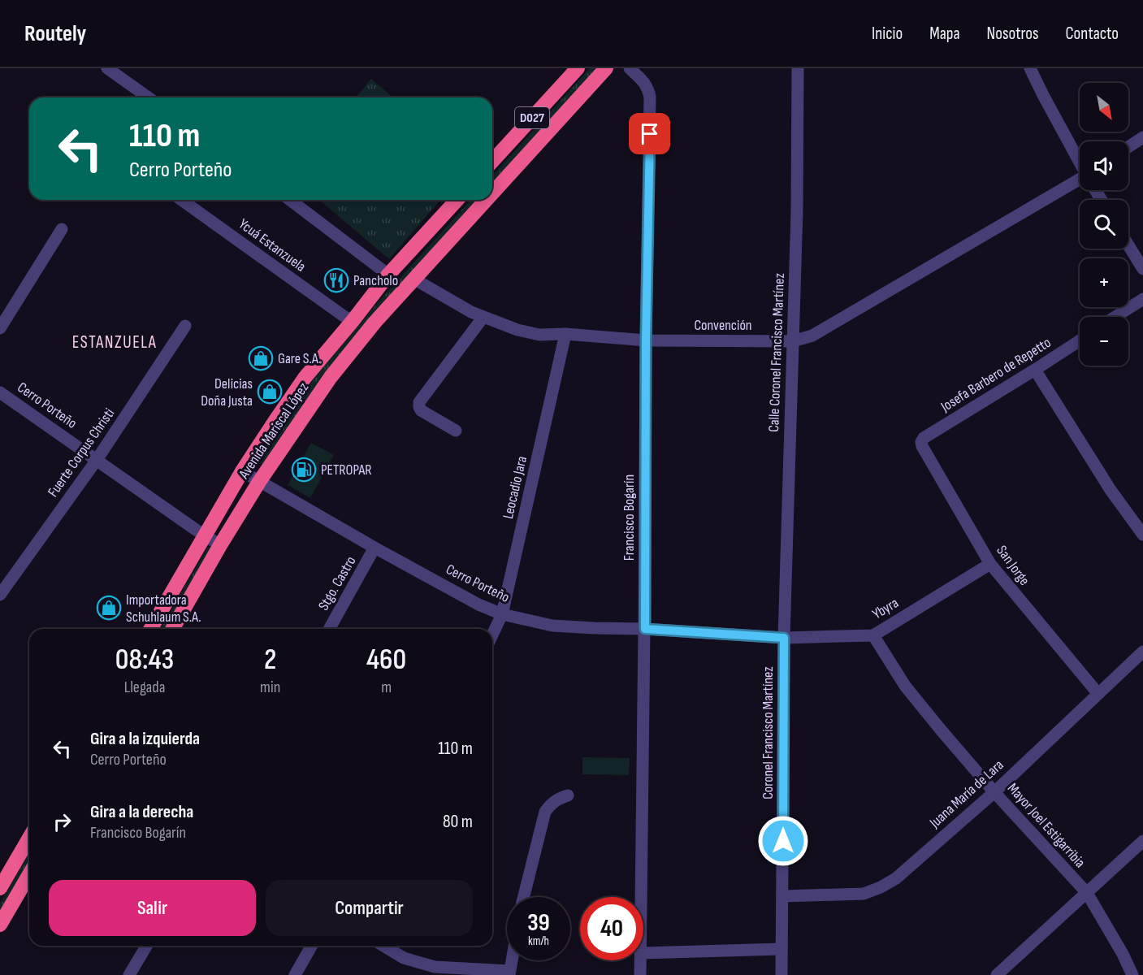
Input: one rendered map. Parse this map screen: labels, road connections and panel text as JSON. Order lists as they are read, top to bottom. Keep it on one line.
{"streets":{"highway":["D027","Avenida Mariscal López"],"street":["Ycuá Estanzuela","Convención","Calle Coronel Francisco Martínez","Josefa Barbero de Repetto","Cerro Porteño","Fuerte Corpus Christi","Leocadio Jara","Francisco Bogarín","San Jorge","Stgo. Castro","Ybyra","Coronel Francisco Martínez","Juana María de Lara","Mayor Joel Estigarribia"]},"crossings":[["Ycuá Estanzuela","Avenida Mariscal López"],["Convención","Calle Coronel Francisco Martínez"],["Convención","Avenida Mariscal López"],["Convención","Leocadio Jara"],["Convención","Francisco Bogarín"],["Calle Coronel Francisco Martínez","Cerro Porteño"],["Calle Coronel Francisco Martínez","Ybyra"],["Calle Coronel Francisco Martínez","Coronel Francisco Martínez"],["Josefa Barbero de Repetto","San Jorge"],["Cerro Porteño","Avenida Mariscal López"],["Cerro Porteño","Fuerte Corpus Christi"],["Cerro Porteño","Leocadio Jara"],["Cerro Porteño","Francisco Bogarín"],["Cerro Porteño","Stgo. Castro"],["Cerro Porteño","Ybyra"],["Cerro Porteño","Coronel Francisco Martínez"],["San Jorge","Ybyra"],["San Jorge","Juana María de Lara"],["Ybyra","Coronel Francisco Martínez"],["Ybyra","Mayor Joel Estigarribia"],["Coronel Francisco Martínez","Juana María de Lara"],["Juana María de Lara","Mayor Joel Estigarribia"]],"districts":["ESTANZUELA"],"places":{"restaurant":["Pancholo"],"shop":["Gare S.A.","Delicias Doña Justa","Importadora Schuhlaum S.A."],"fuel station":["PETROPAR"]},"north":"bottom right","page":{"header":"Routely","nav":["Inicio","Mapa","Nosotros","Contacto"],"map_buttons":["+","−"],"turn":["110 m","Cerro Porteño"],"eta":["08:43","Llegada","2","min","460","m"],"list":[{"name":"Gira a la izquierda","note":"Cerro Porteño","value":"110 m"},{"name":"Gira a la derecha","note":"Francisco Bogarín","value":"80 m"}],"buttons":["Salir","Compartir"],"speed":"39 km/h","limit":"40"}}
